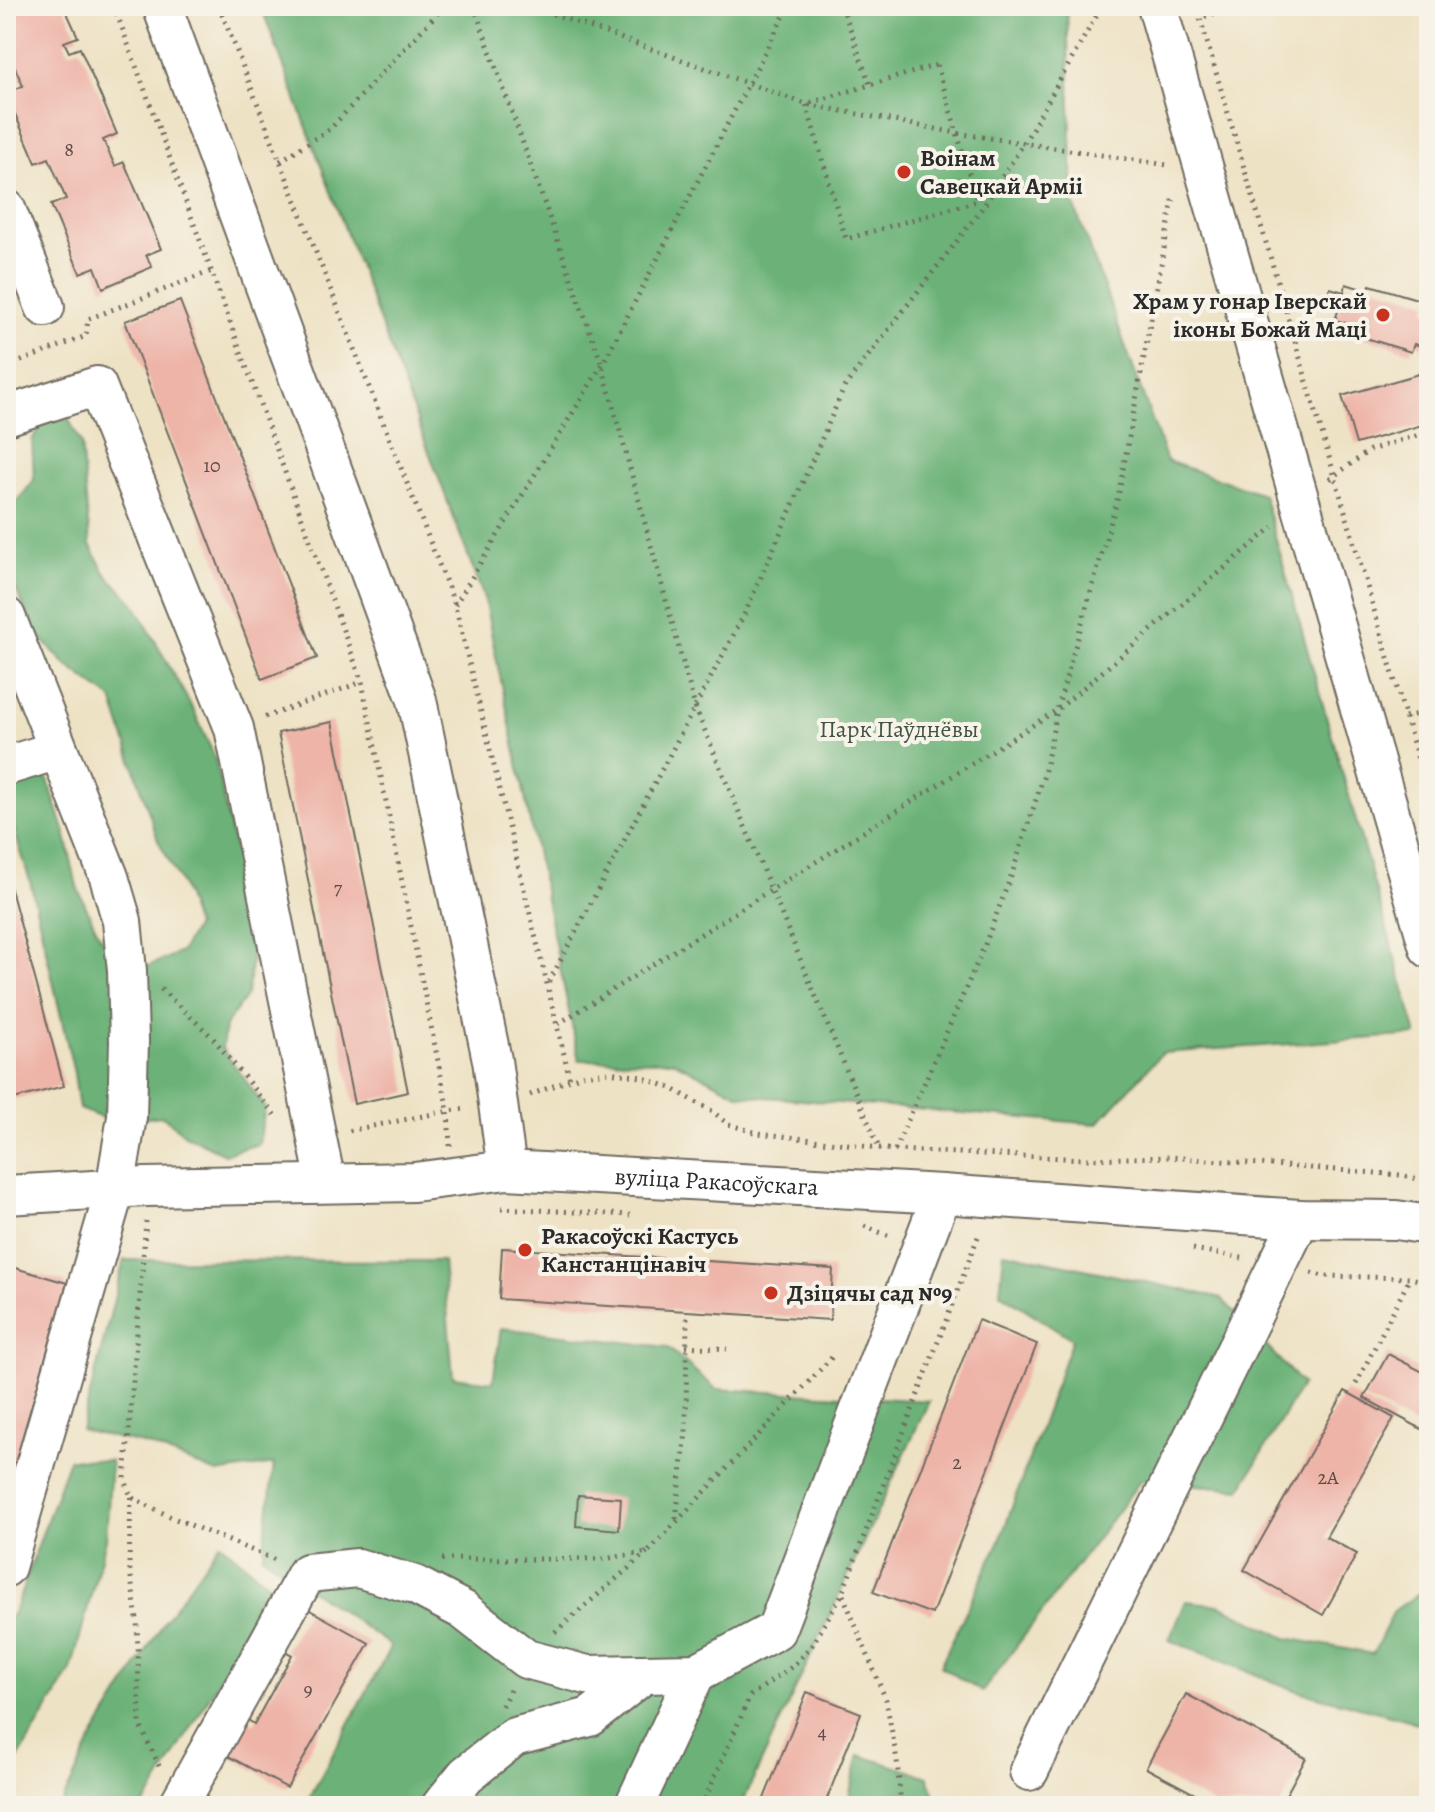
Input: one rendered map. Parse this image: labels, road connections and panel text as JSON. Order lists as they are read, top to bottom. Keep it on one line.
{"streets":{"street":["вуліца Ракасоўскага"]},"parks":["Парк Паўднёвы"],"places":["Воінам Савецкай Арміі","Храм у гонар Іверскай іконы Божай Маці","Ракасоўскі Кастусь Канстанцінавіч","Дзіцячы сад №9"],"house_numbers":["8","10","7","2","2А","9","4"]}
